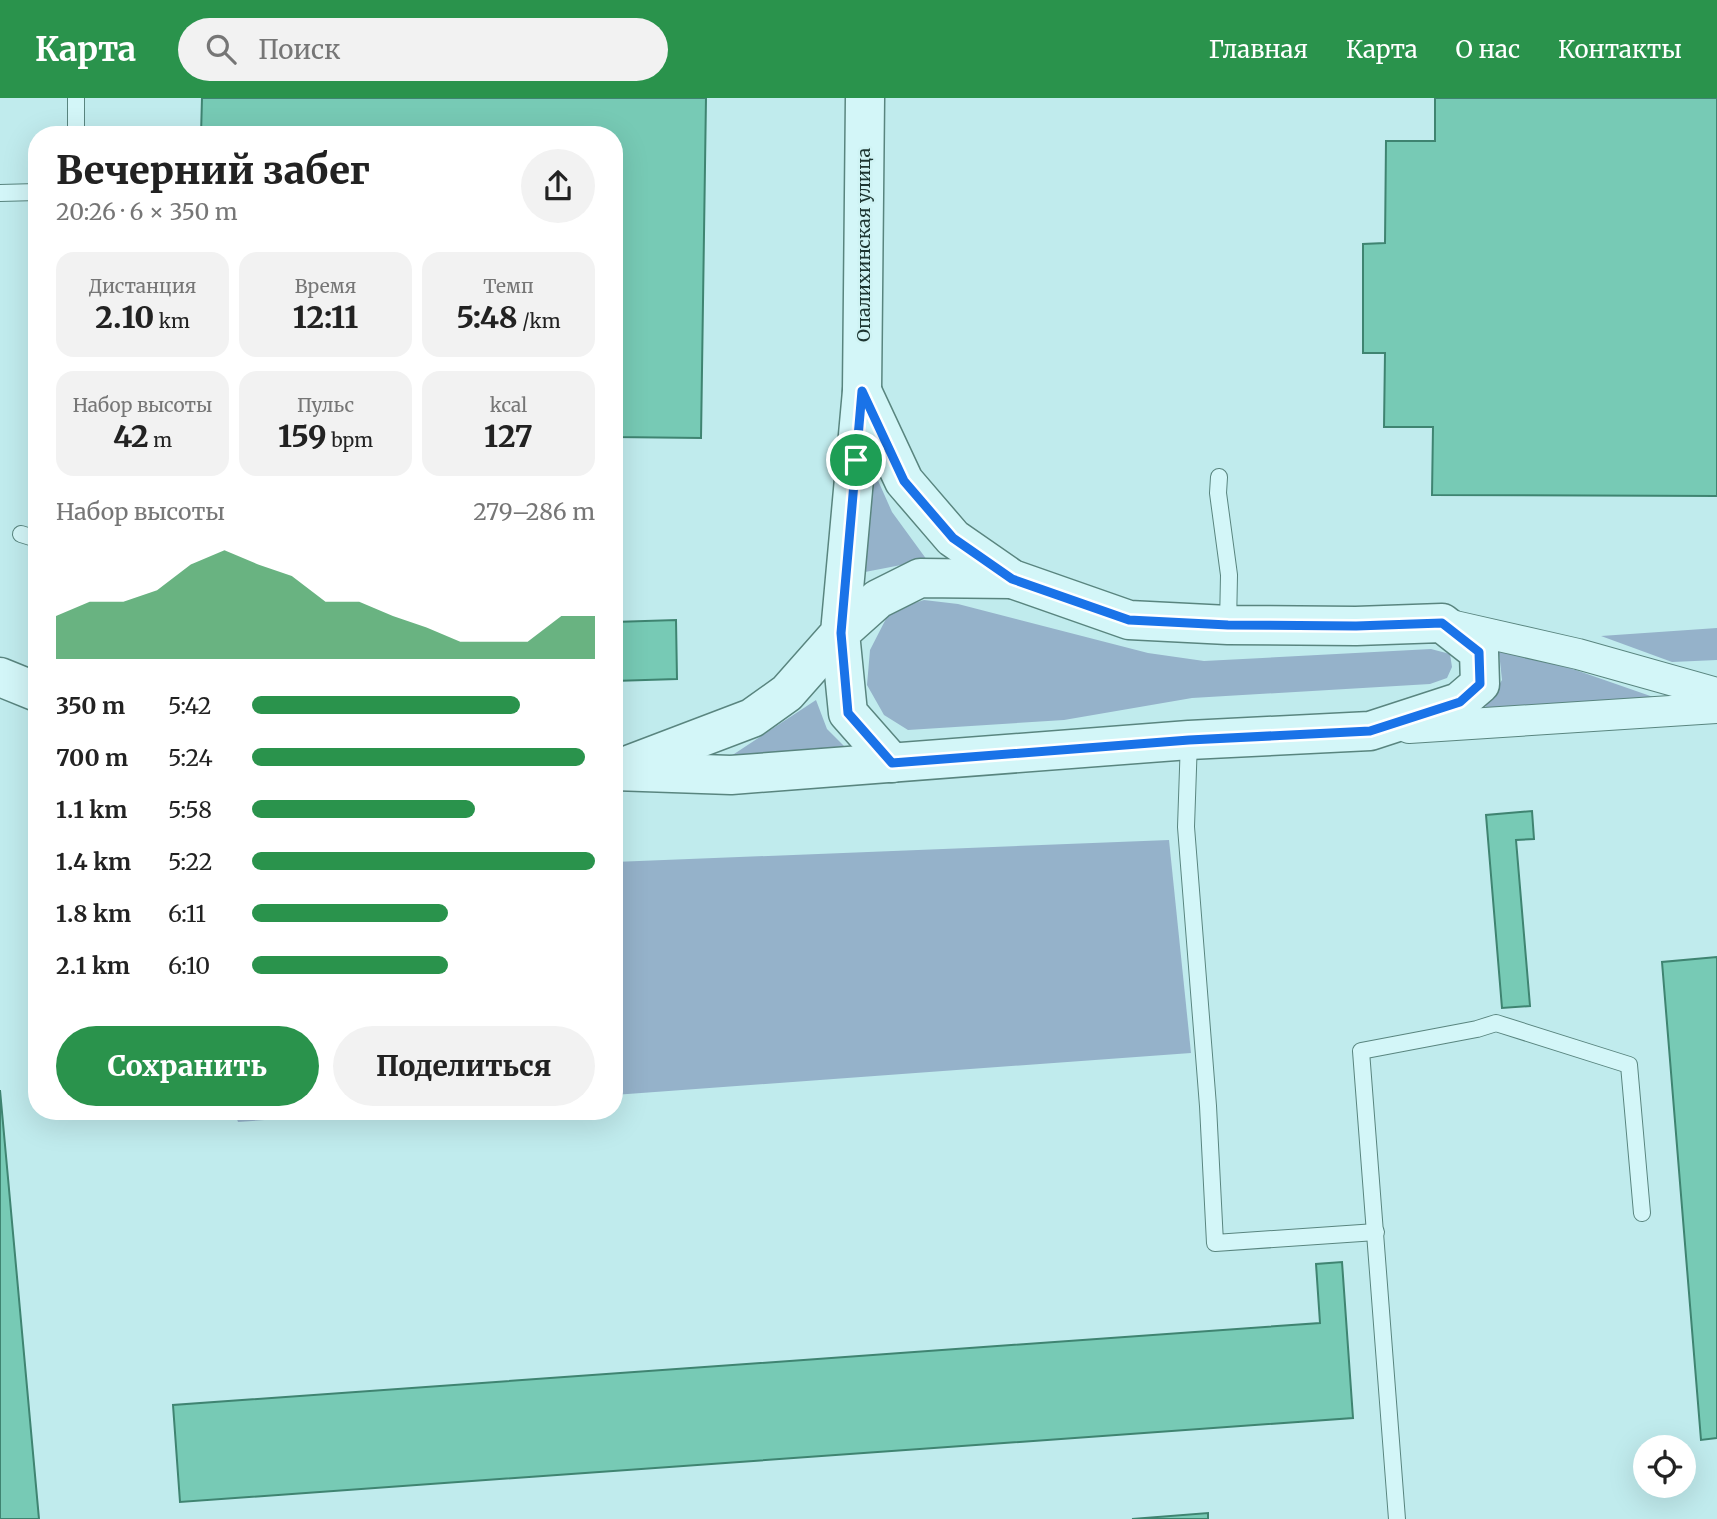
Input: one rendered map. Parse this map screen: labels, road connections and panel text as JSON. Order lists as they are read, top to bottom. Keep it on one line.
{"streets":{"street":["Опалихинская улица"]},"page":{"header":"Карта","search":"Поиск","nav":["Главная","Карта","О нас","Контакты"],"heading":["Вечерний забег","20:26 · 6 × 350 m"],"stats":[["Дистанция","2.10 km"],["Время","12:11"],["Темп","5:48 /km"],["Набор высоты","42 m"],["Пульс","159 bpm"],["kcal","127"]],"chart":["Набор высоты","279–286 m"],"list":[{"name":"350 m","note":"5:42"},{"name":"700 m","note":"5:24"},{"name":"1.1 km","note":"5:58"},{"name":"1.4 km","note":"5:22"},{"name":"1.8 km","note":"6:11"},{"name":"2.1 km","note":"6:10"}],"buttons":["Сохранить","Поделиться"]}}
